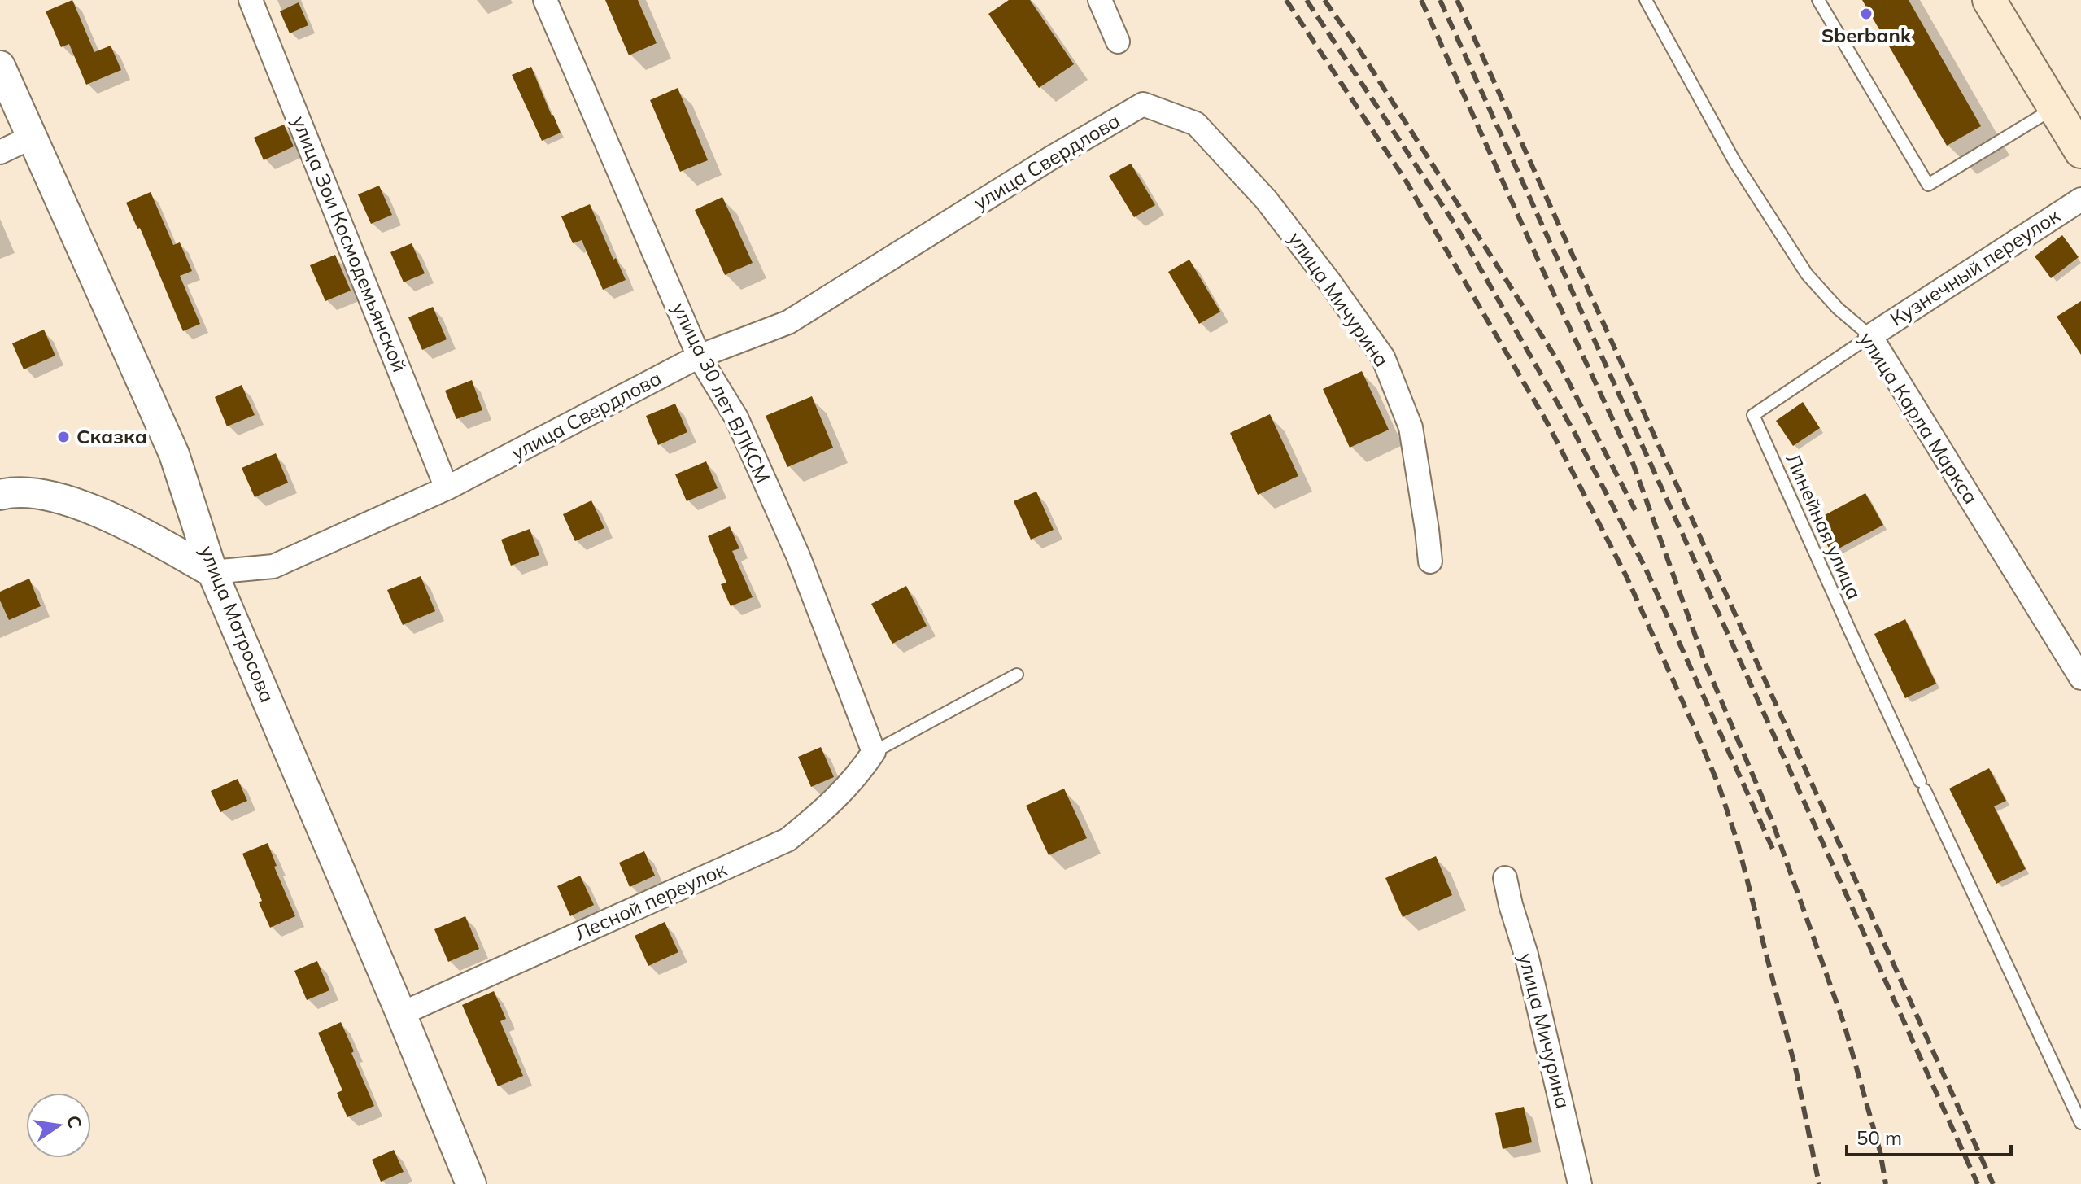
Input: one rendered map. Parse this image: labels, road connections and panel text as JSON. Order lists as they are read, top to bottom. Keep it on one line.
{"streets":{"street":["улица Свердлова","улица Зои Космодемьянской","Кузнечный переулок","улица Мичурина","улица 30 лет ВЛКСМ","улица Карла Маркса","улица Матросова","Лесной переулок"],"lane":["Линейная улица"]},"crossings":[["улица Свердлова","улица Зои Космодемьянской"],["улица Свердлова","улица Мичурина"],["улица Свердлова","улица 30 лет ВЛКСМ"],["улица Свердлова","улица Матросова"],["Кузнечный переулок","улица Карла Маркса"],["Кузнечный переулок","Линейная улица"],["улица 30 лет ВЛКСМ","Лесной переулок"],["улица Карла Маркса","Линейная улица"],["улица Матросова","Лесной переулок"]],"places":["Sberbank","Сказка"],"scale_bar":"50 m","north":"right"}
